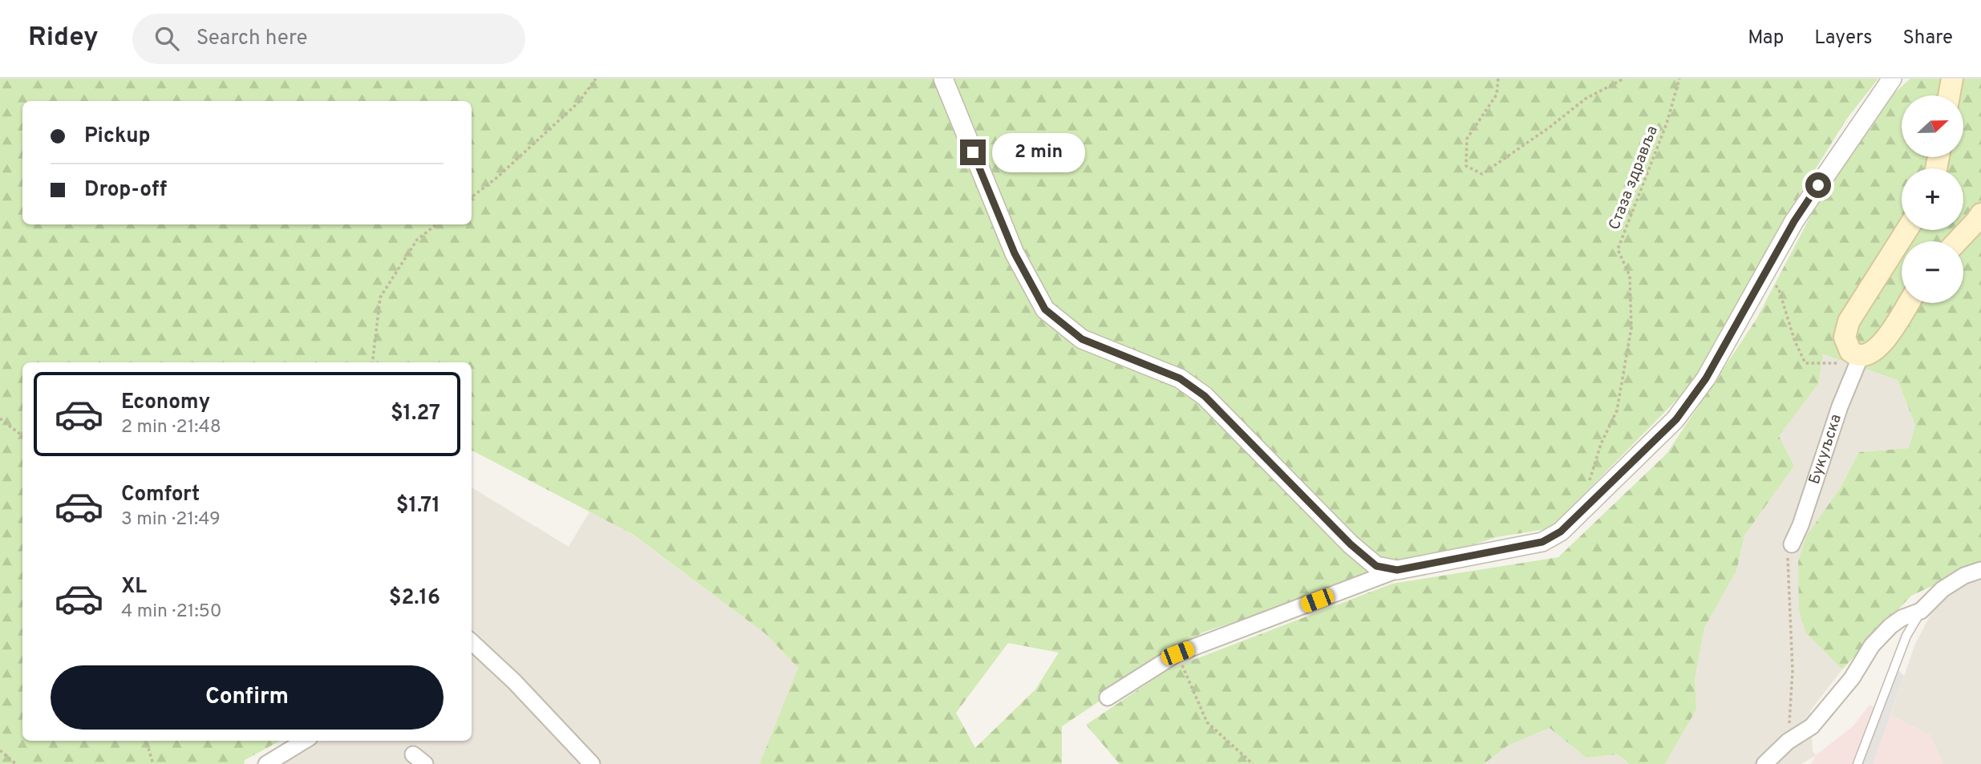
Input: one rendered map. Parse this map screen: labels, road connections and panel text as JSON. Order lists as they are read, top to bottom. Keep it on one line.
{"streets":{"street":["Букуљска"],"path":["Стаза здравља"]},"north":"right","page":{"header":"Ridey","search":"Search here","nav":["Map","Layers","Share"],"map_buttons":["+","−"],"banner":["Pickup","Drop-off"],"bubble":"2 min","list":[{"name":"Economy","note":"2 min · 21:48","value":"$1.27"},{"name":"Comfort","note":"3 min · 21:49","value":"$1.71"},{"name":"XL","note":"4 min · 21:50","value":"$2.16"}],"buttons":"Confirm"}}
